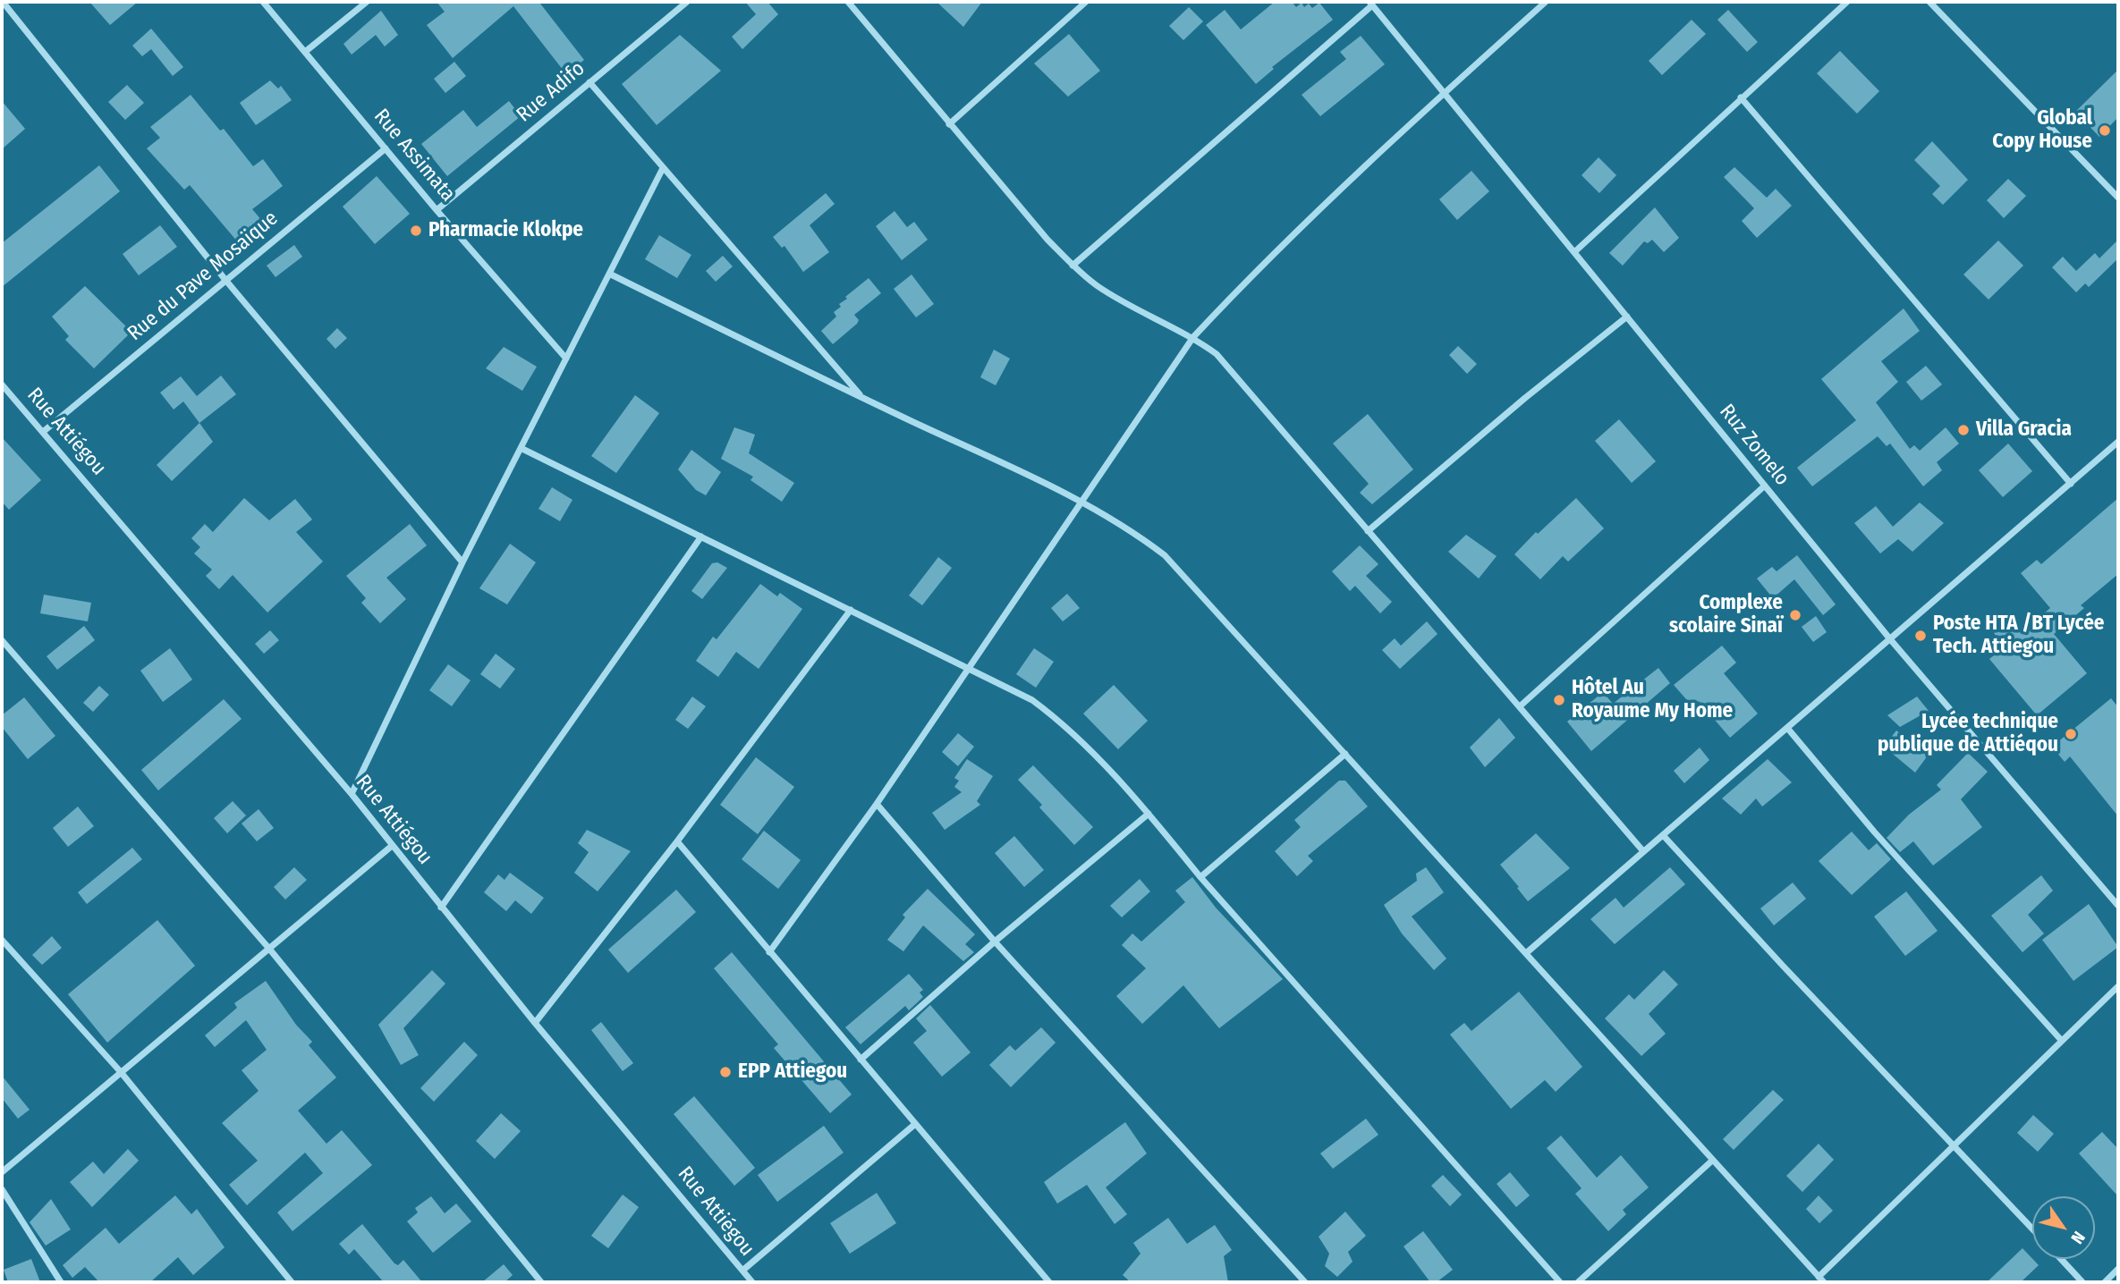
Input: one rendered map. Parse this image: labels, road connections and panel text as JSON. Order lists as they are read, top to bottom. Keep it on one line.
{"streets":{"street":["Rue Adifo","Rue Assimata","Rue du Pave Mosaïque","Rue Attiégou","Ruz Zomelo"]},"crossings":[["Rue Adifo","Rue Assimata"],["Rue Assimata","Rue du Pave Mosaïque"],["Rue du Pave Mosaïque","Rue Attiégou"]],"places":["Global Copy House","Pharmacie Klokpe","Villa Gracia","Complexe scolaire Sinaï","Poste HTA /BT Lycée Tech. Attiegou","Hôtel Au Royaume My Home","Lycée technique publique de Attiéqou","EPP Attiegou"],"north":"bottom right"}
